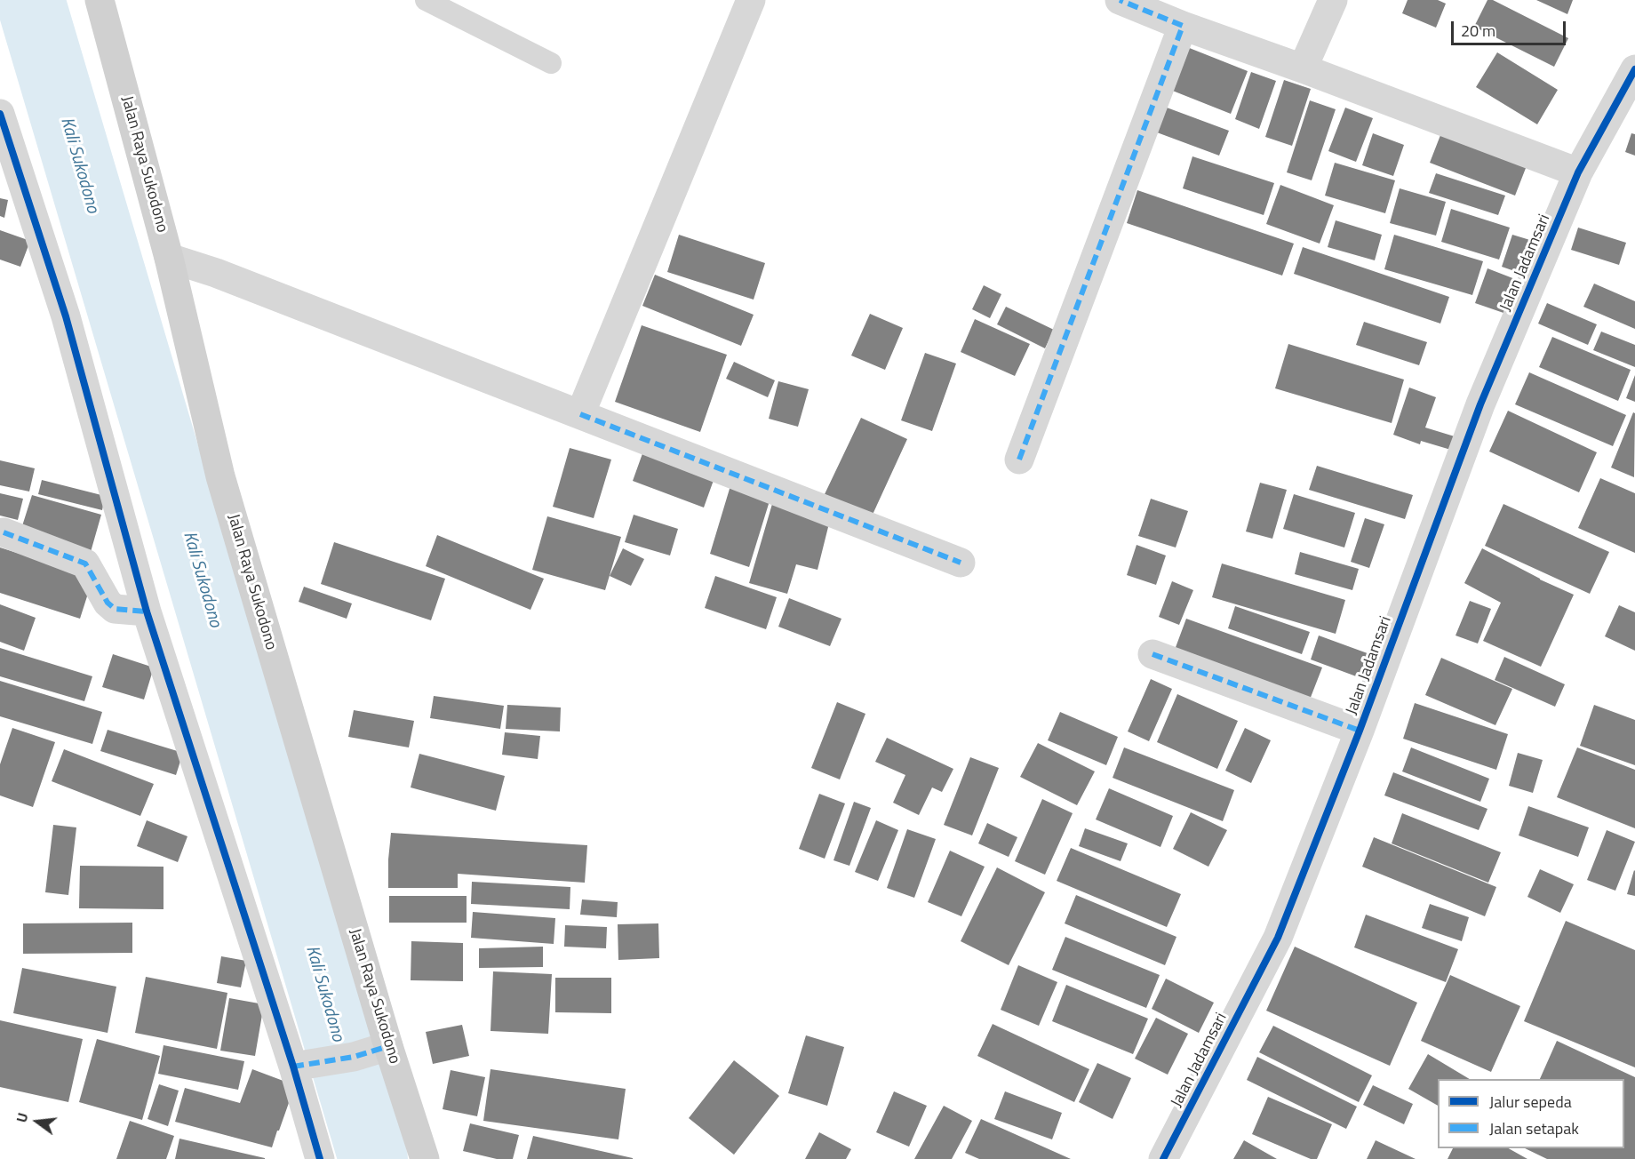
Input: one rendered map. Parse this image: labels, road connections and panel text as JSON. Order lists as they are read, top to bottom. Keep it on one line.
{"streets":{"main road":["Jalan Raya Sukodono"],"street":["Jalan Jadamsari"]},"water":["Kali Sukodono"],"legend":["Jalur sepeda","Jalan setapak"],"scale_bar":"20 m","north":"left"}
